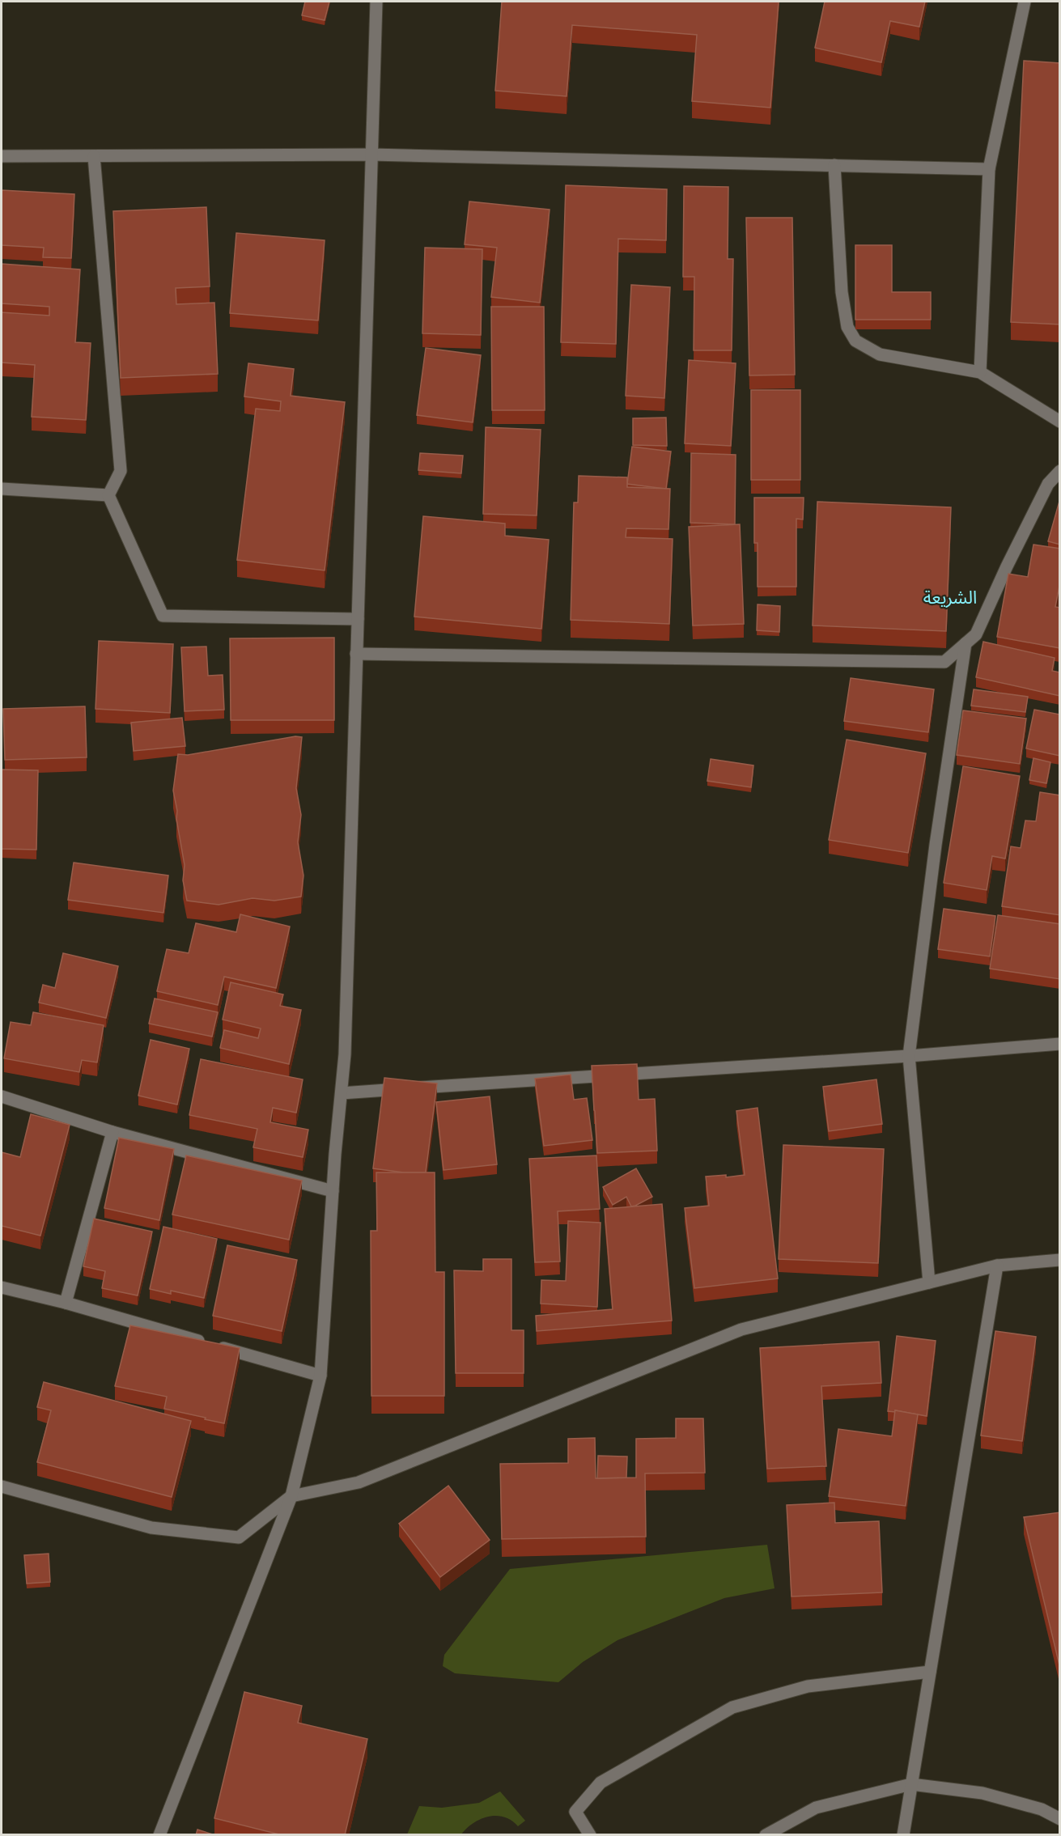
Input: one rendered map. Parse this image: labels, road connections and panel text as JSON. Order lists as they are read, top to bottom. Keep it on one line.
{"districts":["الشريعة"]}
